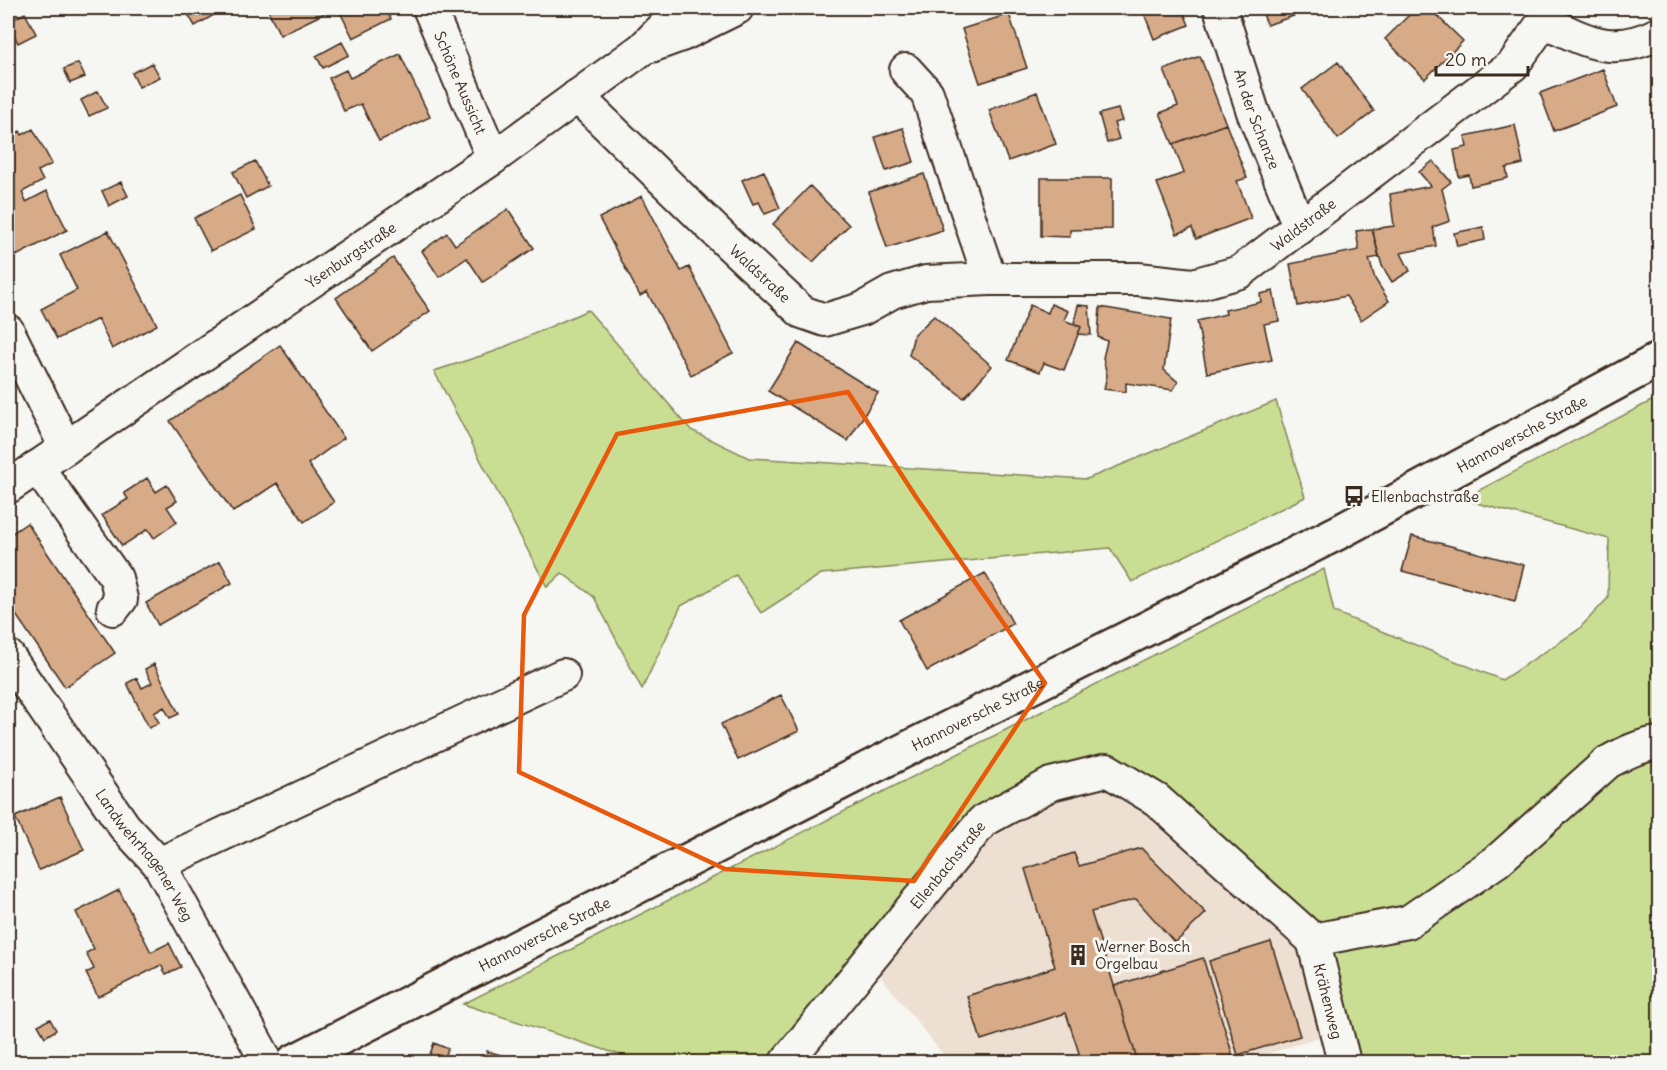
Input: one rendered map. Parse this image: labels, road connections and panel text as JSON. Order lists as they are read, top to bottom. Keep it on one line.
{"streets":{"main road":["Hannoversche Straße"],"street":["Schöne Aussicht","An der Schanze","Waldstraße","Ysenburgstraße","Landwehrhagener Weg","Ellenbachstraße","Krähenweg"]},"crossings":[["Schöne Aussicht","Ysenburgstraße"],["An der Schanze","Waldstraße"],["Waldstraße","Ysenburgstraße"],["Ellenbachstraße","Krähenweg"]],"places":{"bus stop":["Ellenbachstraße"],"building":["Werner Bosch Orgelbau"]},"scale_bar":"20 m"}
